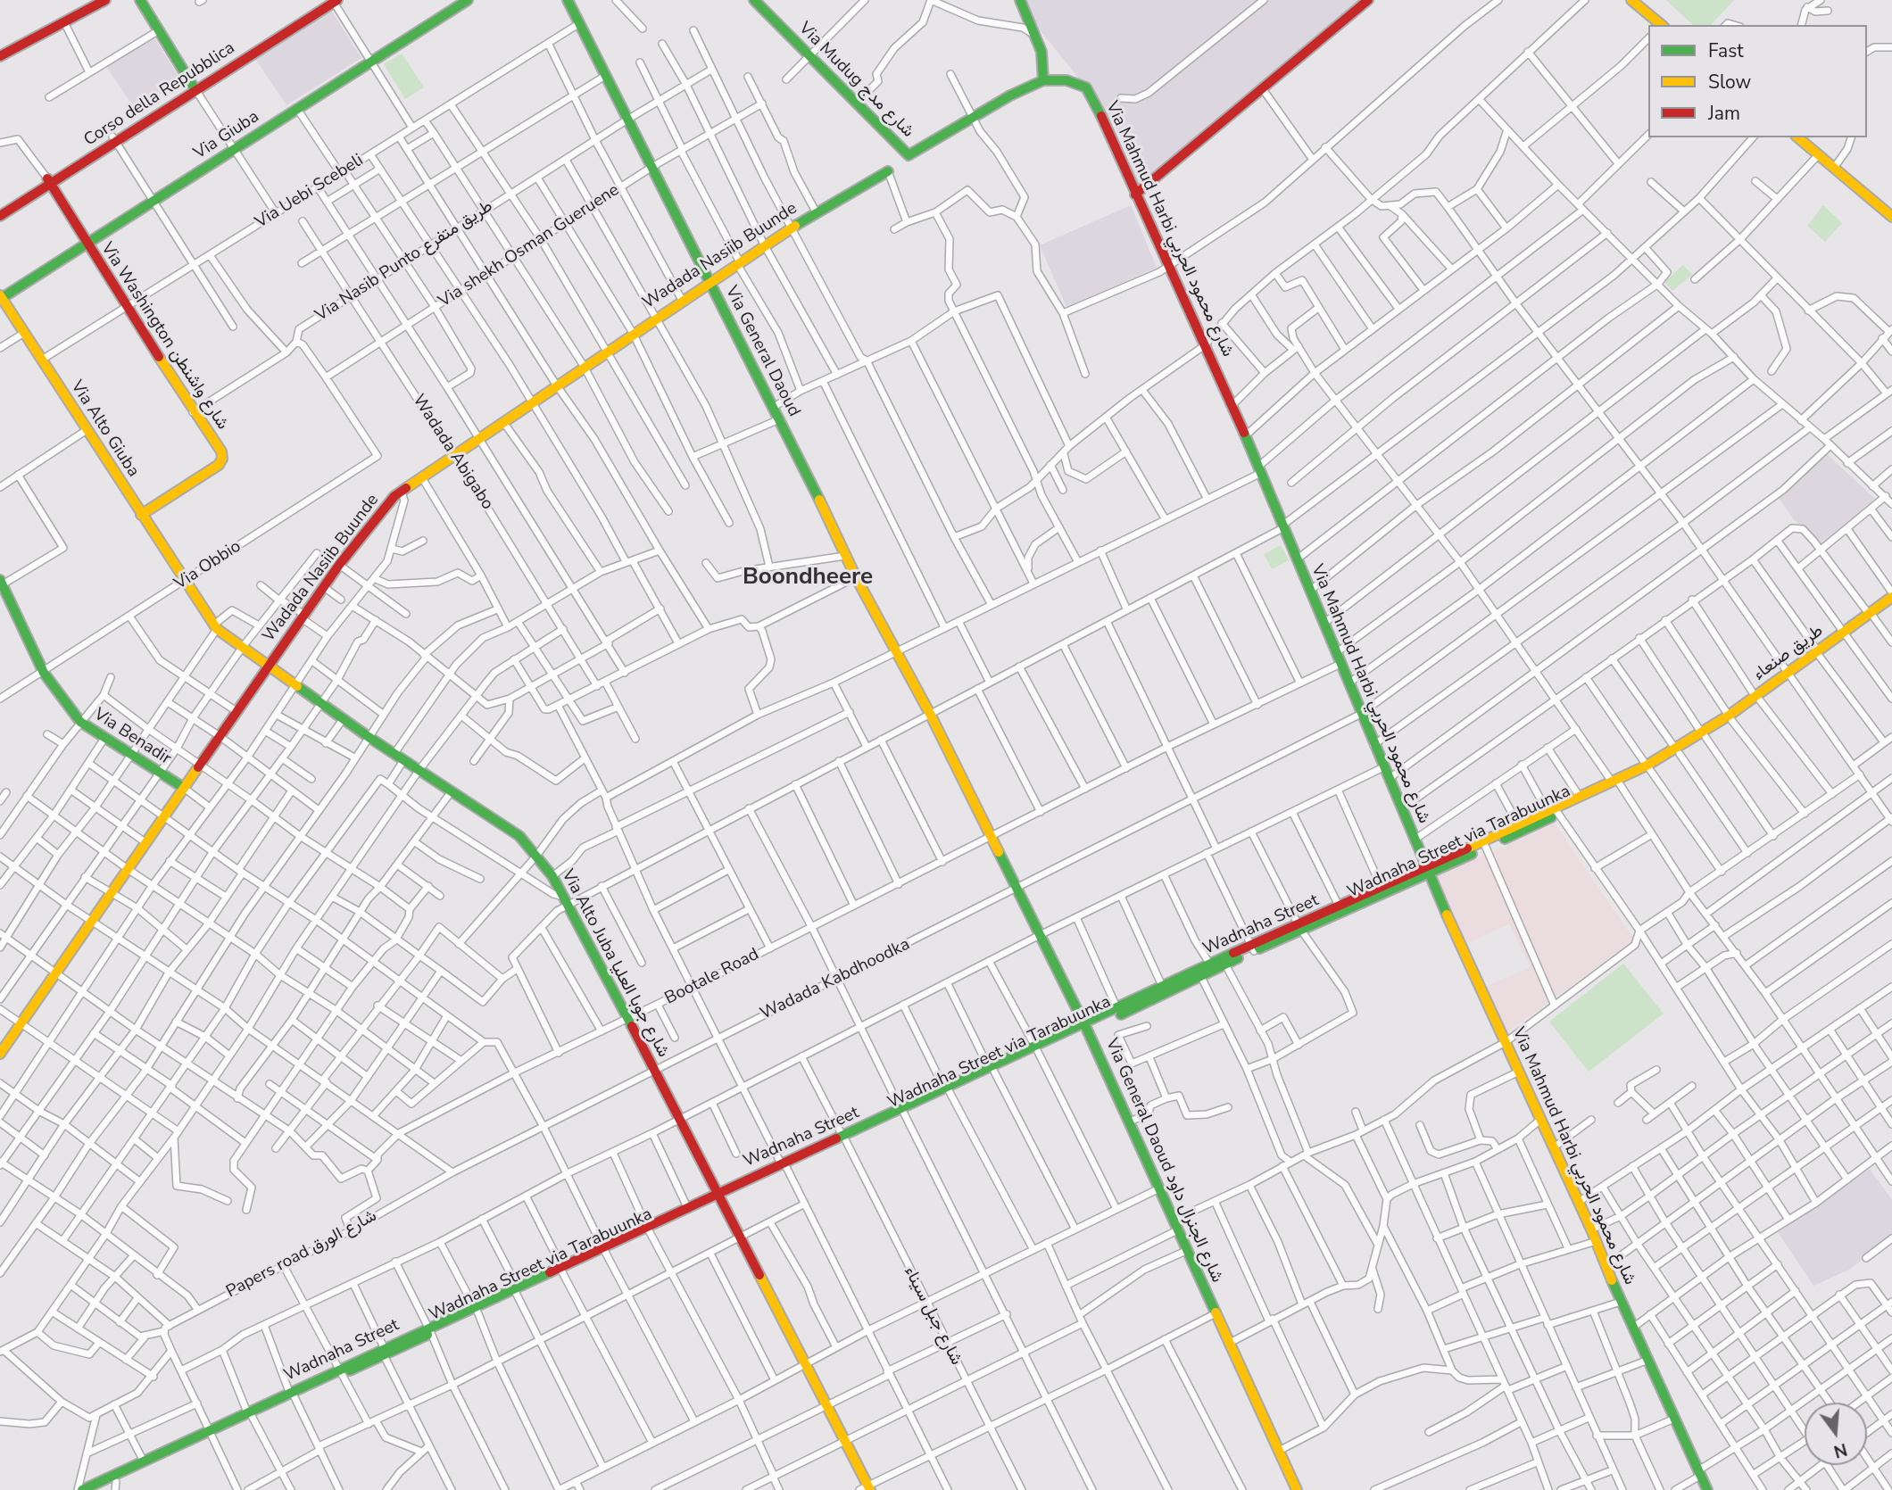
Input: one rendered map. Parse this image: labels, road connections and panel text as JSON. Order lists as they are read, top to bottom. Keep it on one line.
{"streets":{"main road":["Via Mudug شارع مدج","Via Giuba","Via Mahmud Harbi شارع محمود الحربي","Wadada Nasiib Buunde","Via Washington شارع واشنطن","Via General Daoud","Via Alto Giuba","طريق صنعاء","Via Benadir","Wadnaha Street via Tarabuunka","Wadnaha Street","Via Alto Juba شارع جوبا العليا","Via General Daoud شارع الجنرال داود"],"street":["Via Uebi Scebeli","Via shekh Osman Gueruene","Via Nasib Punto طريق متفرع","Wadada Abigabo","Via Obbio","Bootale Road","Wadada Kabdhoodka","Papers road شارع الورق","شارع جبل سيناء"]},"crossings":[["Via Giuba","Via Washington شارع واشنطن"],["Via Giuba","Via Alto Giuba"],["Via Uebi Scebeli","Via Washington شارع واشنطن"],["Via Uebi Scebeli","Via General Daoud"],["Via Uebi Scebeli","Via Alto Giuba"],["Via Mahmud Harbi شارع محمود الحربي","Wadnaha Street via Tarabuunka"],["Via Mahmud Harbi شارع محمود الحربي","Wadnaha Street"],["Via Mahmud Harbi شارع محمود الحربي","Bootale Road"],["Via Mahmud Harbi شارع محمود الحربي","Wadada Kabdhoodka"],["Via shekh Osman Gueruene","Via General Daoud"],["Via shekh Osman Gueruene","Wadada Abigabo"],["Via shekh Osman Gueruene","Via Obbio"],["Wadada Nasiib Buunde","Via General Daoud"],["Wadada Nasiib Buunde","Wadada Abigabo"],["Wadada Nasiib Buunde","Via Benadir"],["Wadada Nasiib Buunde","Via Alto Juba شارع جوبا العليا"],["Via Nasib Punto طريق متفرع","Via Washington شارع واشنطن"],["Via Nasib Punto طريق متفرع","Via General Daoud"],["Via Nasib Punto طريق متفرع","Wadada Abigabo"],["Via Washington شارع واشنطن","Via Alto Giuba"],["Via General Daoud","Via General Daoud شارع الجنرال داود"],["Via Alto Giuba","Via Obbio"],["Via Alto Giuba","Via Alto Juba شارع جوبا العليا"],["Via Obbio","Via Benadir"],["Via Obbio","Via Alto Juba شارع جوبا العليا"],["طريق صنعاء","Wadnaha Street"],["Wadnaha Street via Tarabuunka","Wadnaha Street"],["Wadnaha Street via Tarabuunka","Via Alto Juba شارع جوبا العليا"],["Wadnaha Street via Tarabuunka","Via General Daoud شارع الجنرال داود"],["Wadnaha Street","Via Alto Juba شارع جوبا العليا"],["Wadnaha Street","Via General Daoud شارع الجنرال داود"],["Wadnaha Street","شارع جبل سيناء"],["Via Alto Juba شارع جوبا العليا","Bootale Road"],["Via Alto Juba شارع جوبا العليا","Wadada Kabdhoodka"],["Via Alto Juba شارع جوبا العليا","Papers road شارع الورق"],["Bootale Road","Via General Daoud شارع الجنرال داود"],["Wadada Kabdhoodka","Via General Daoud شارع الجنرال داود"],["Wadada Kabdhoodka","Papers road شارع الورق"]],"districts":["Boondheere"],"legend":["Fast","Slow","Jam"],"north":"bottom"}
